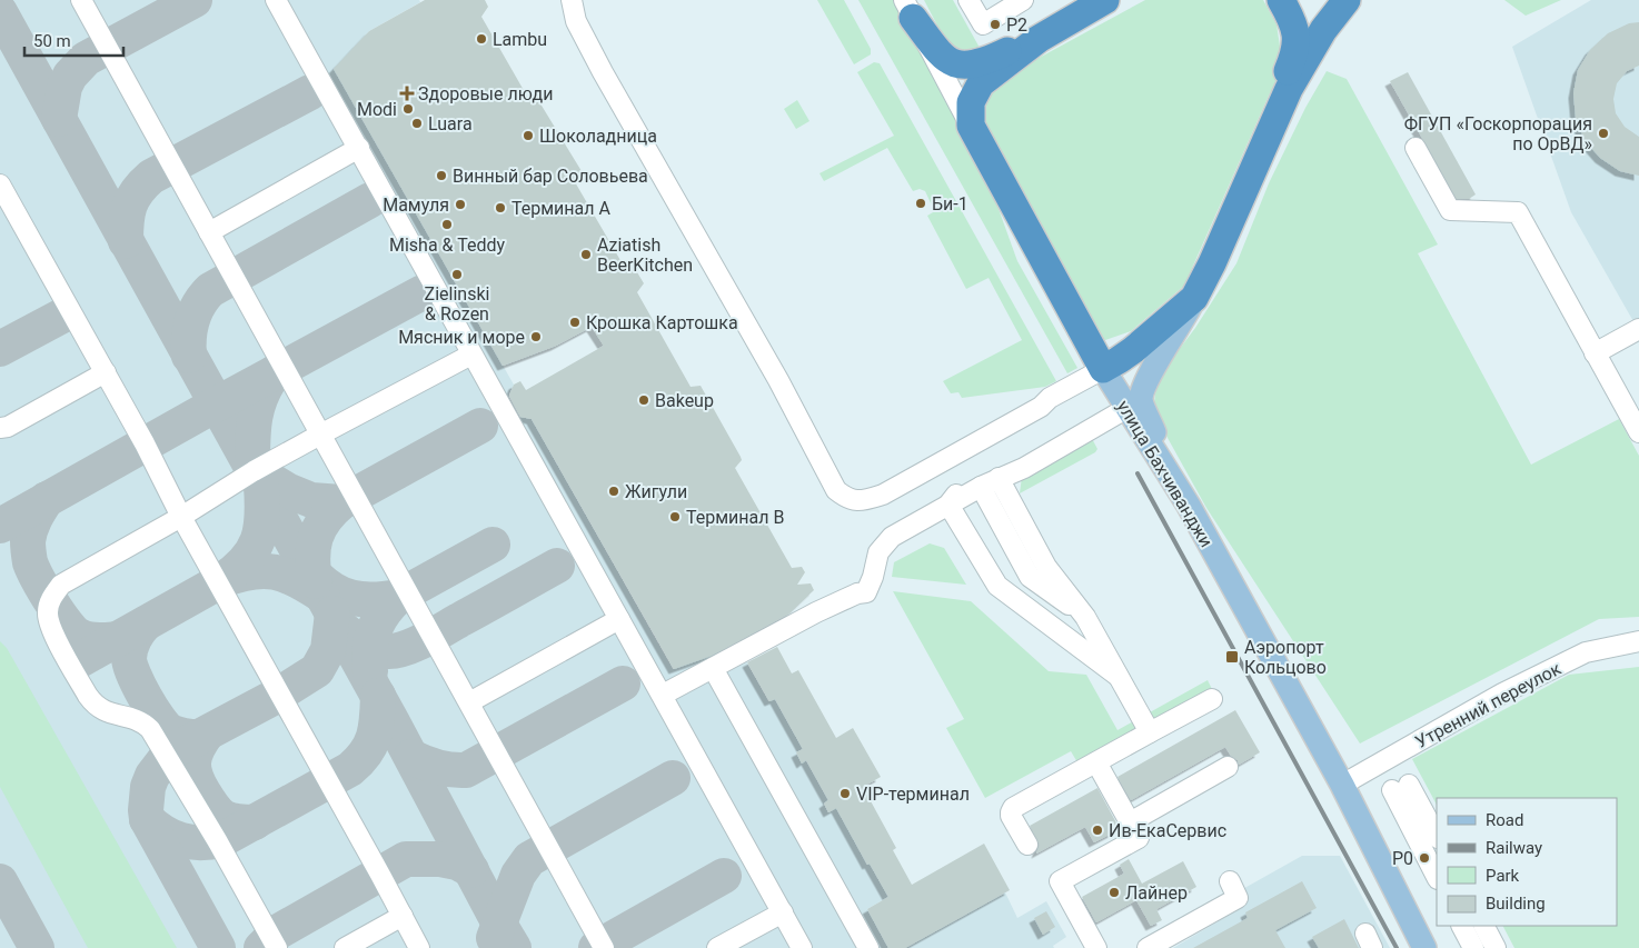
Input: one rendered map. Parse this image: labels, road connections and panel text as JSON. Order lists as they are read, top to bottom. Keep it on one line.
{"streets":{"highway":["улица Бахчиванджи"],"street":["Утренний переулок"]},"crossings":[["улица Бахчиванджи","Утренний переулок"]],"places":{"other":["P2","Lambu","Modi","Luara","ФГУП «Госкорпорация по ОрВД»","Шоколадница","Винный бар Соловьева","Би-1","Мамуля","Терминал А","Misha & Teddy","Aziatish BeerKitchen","Zielinski & Rozen","Крошка Картошка","Мясник и море","Bakeup","Жигули","Терминал B","VIP-терминал","Ив-ЕкаСервис","P0","Лайнер"],"health":["Здоровые люди"],"transit":["Аэропорт Кольцово"]},"legend":["Road","Railway","Park","Building"],"scale_bar":"50 m"}
